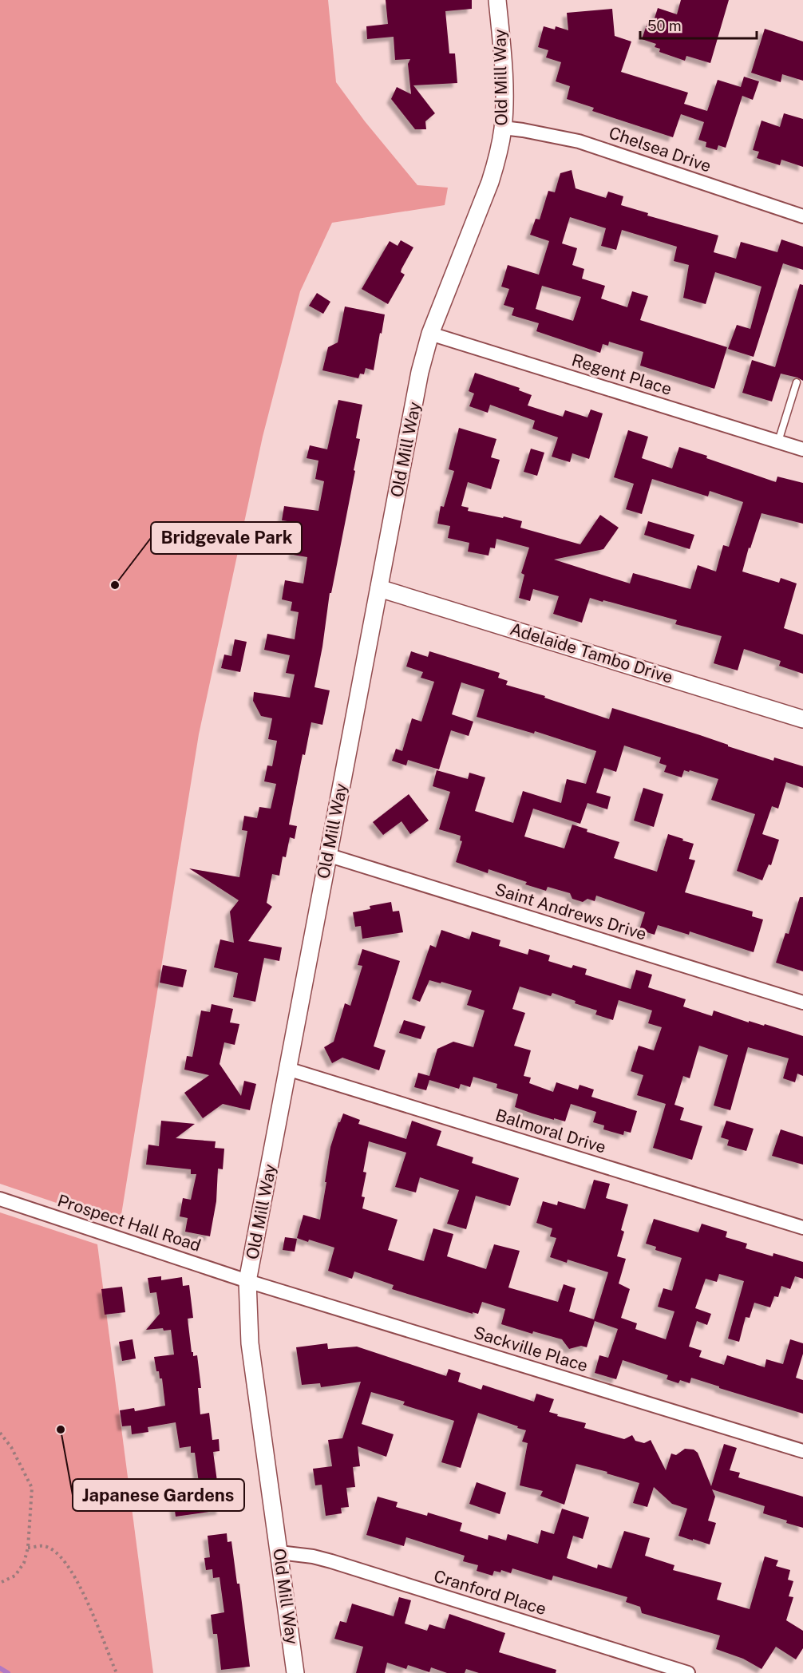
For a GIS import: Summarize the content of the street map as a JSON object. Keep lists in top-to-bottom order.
{
  "streets": {
    "street": [
      "Old Mill Way",
      "Chelsea Drive",
      "Regent Place",
      "Adelaide Tambo Drive",
      "Saint Andrews Drive",
      "Balmoral Drive",
      "Prospect Hall Road",
      "Sackville Place",
      "Cranford Place"
    ]
  },
  "crossings": [
    ["Old Mill Way", "Chelsea Drive"],
    ["Old Mill Way", "Regent Place"],
    ["Old Mill Way", "Adelaide Tambo Drive"],
    ["Old Mill Way", "Saint Andrews Drive"],
    ["Old Mill Way", "Balmoral Drive"],
    ["Old Mill Way", "Prospect Hall Road"],
    ["Old Mill Way", "Sackville Place"],
    ["Old Mill Way", "Cranford Place"],
    ["Prospect Hall Road", "Sackville Place"]
  ],
  "places": ["Bridgevale Park", "Japanese Gardens"],
  "scale_bar": "50 m"
}
